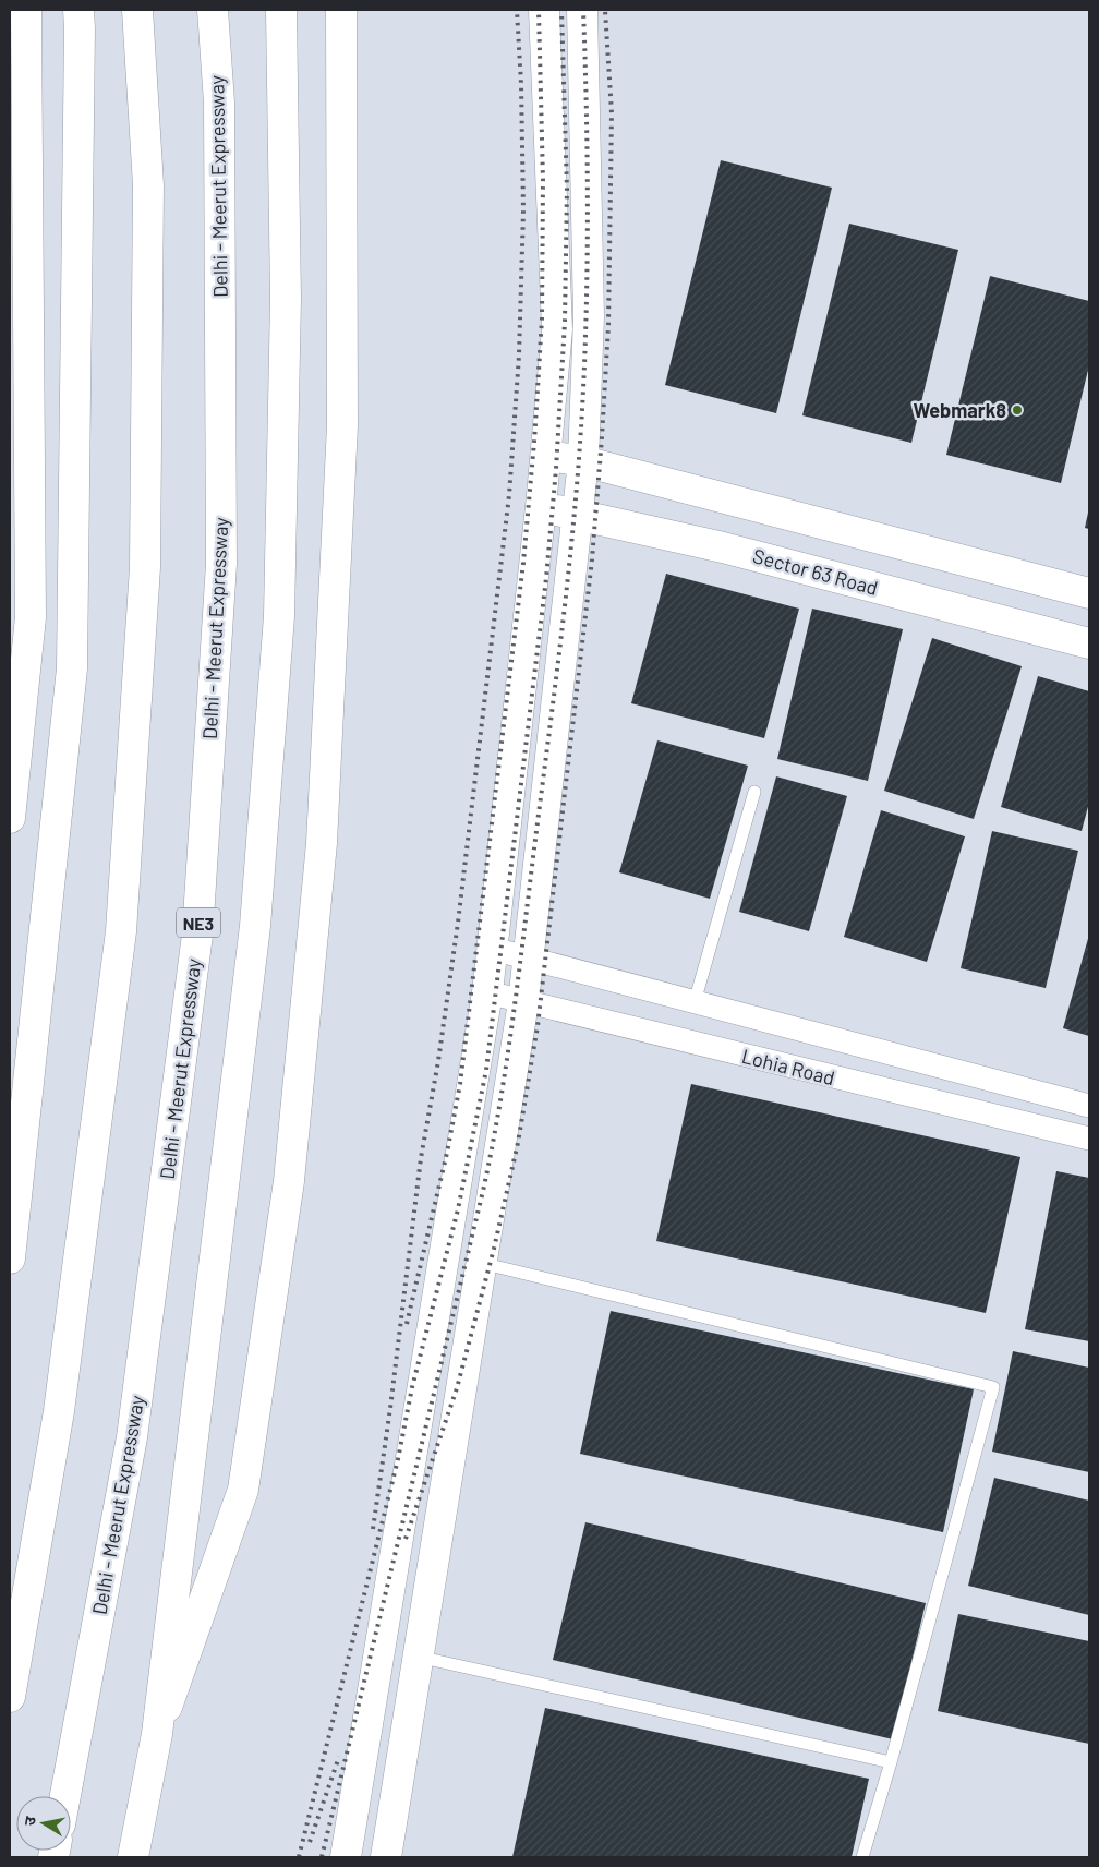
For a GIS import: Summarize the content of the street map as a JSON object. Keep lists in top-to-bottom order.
{
  "streets": {
    "main road": ["Delhi - Meerut Expressway", "Sector 63 Road", "NE3"],
    "street": ["Lohia Road"]
  },
  "places": ["Webmark8"],
  "north": "left"
}
